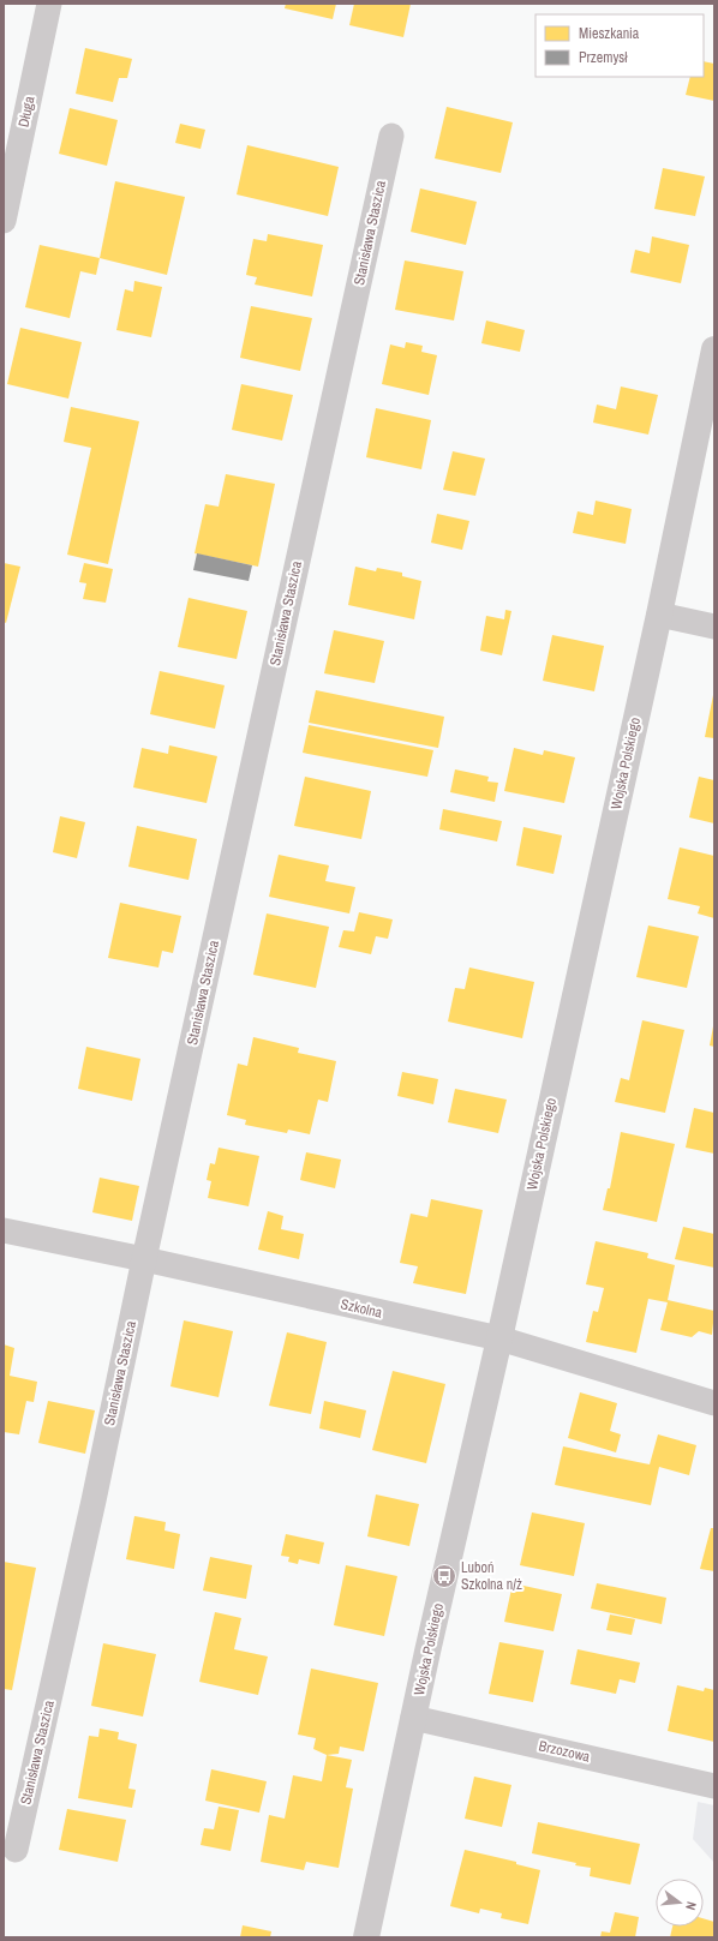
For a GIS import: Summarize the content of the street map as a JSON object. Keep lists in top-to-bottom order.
{
  "streets": {
    "street": [
      "Długa",
      "Stanisława Staszica",
      "Wojska Polskiego",
      "Szkolna",
      "Brzozowa"
    ]
  },
  "crossings": [
    ["Stanisława Staszica", "Szkolna"],
    ["Wojska Polskiego", "Szkolna"],
    ["Wojska Polskiego", "Brzozowa"]
  ],
  "places": {
    "bus stop": ["Luboń Szkolna n/ż"]
  },
  "legend": ["Mieszkania", "Przemysł"],
  "north": "right"
}
